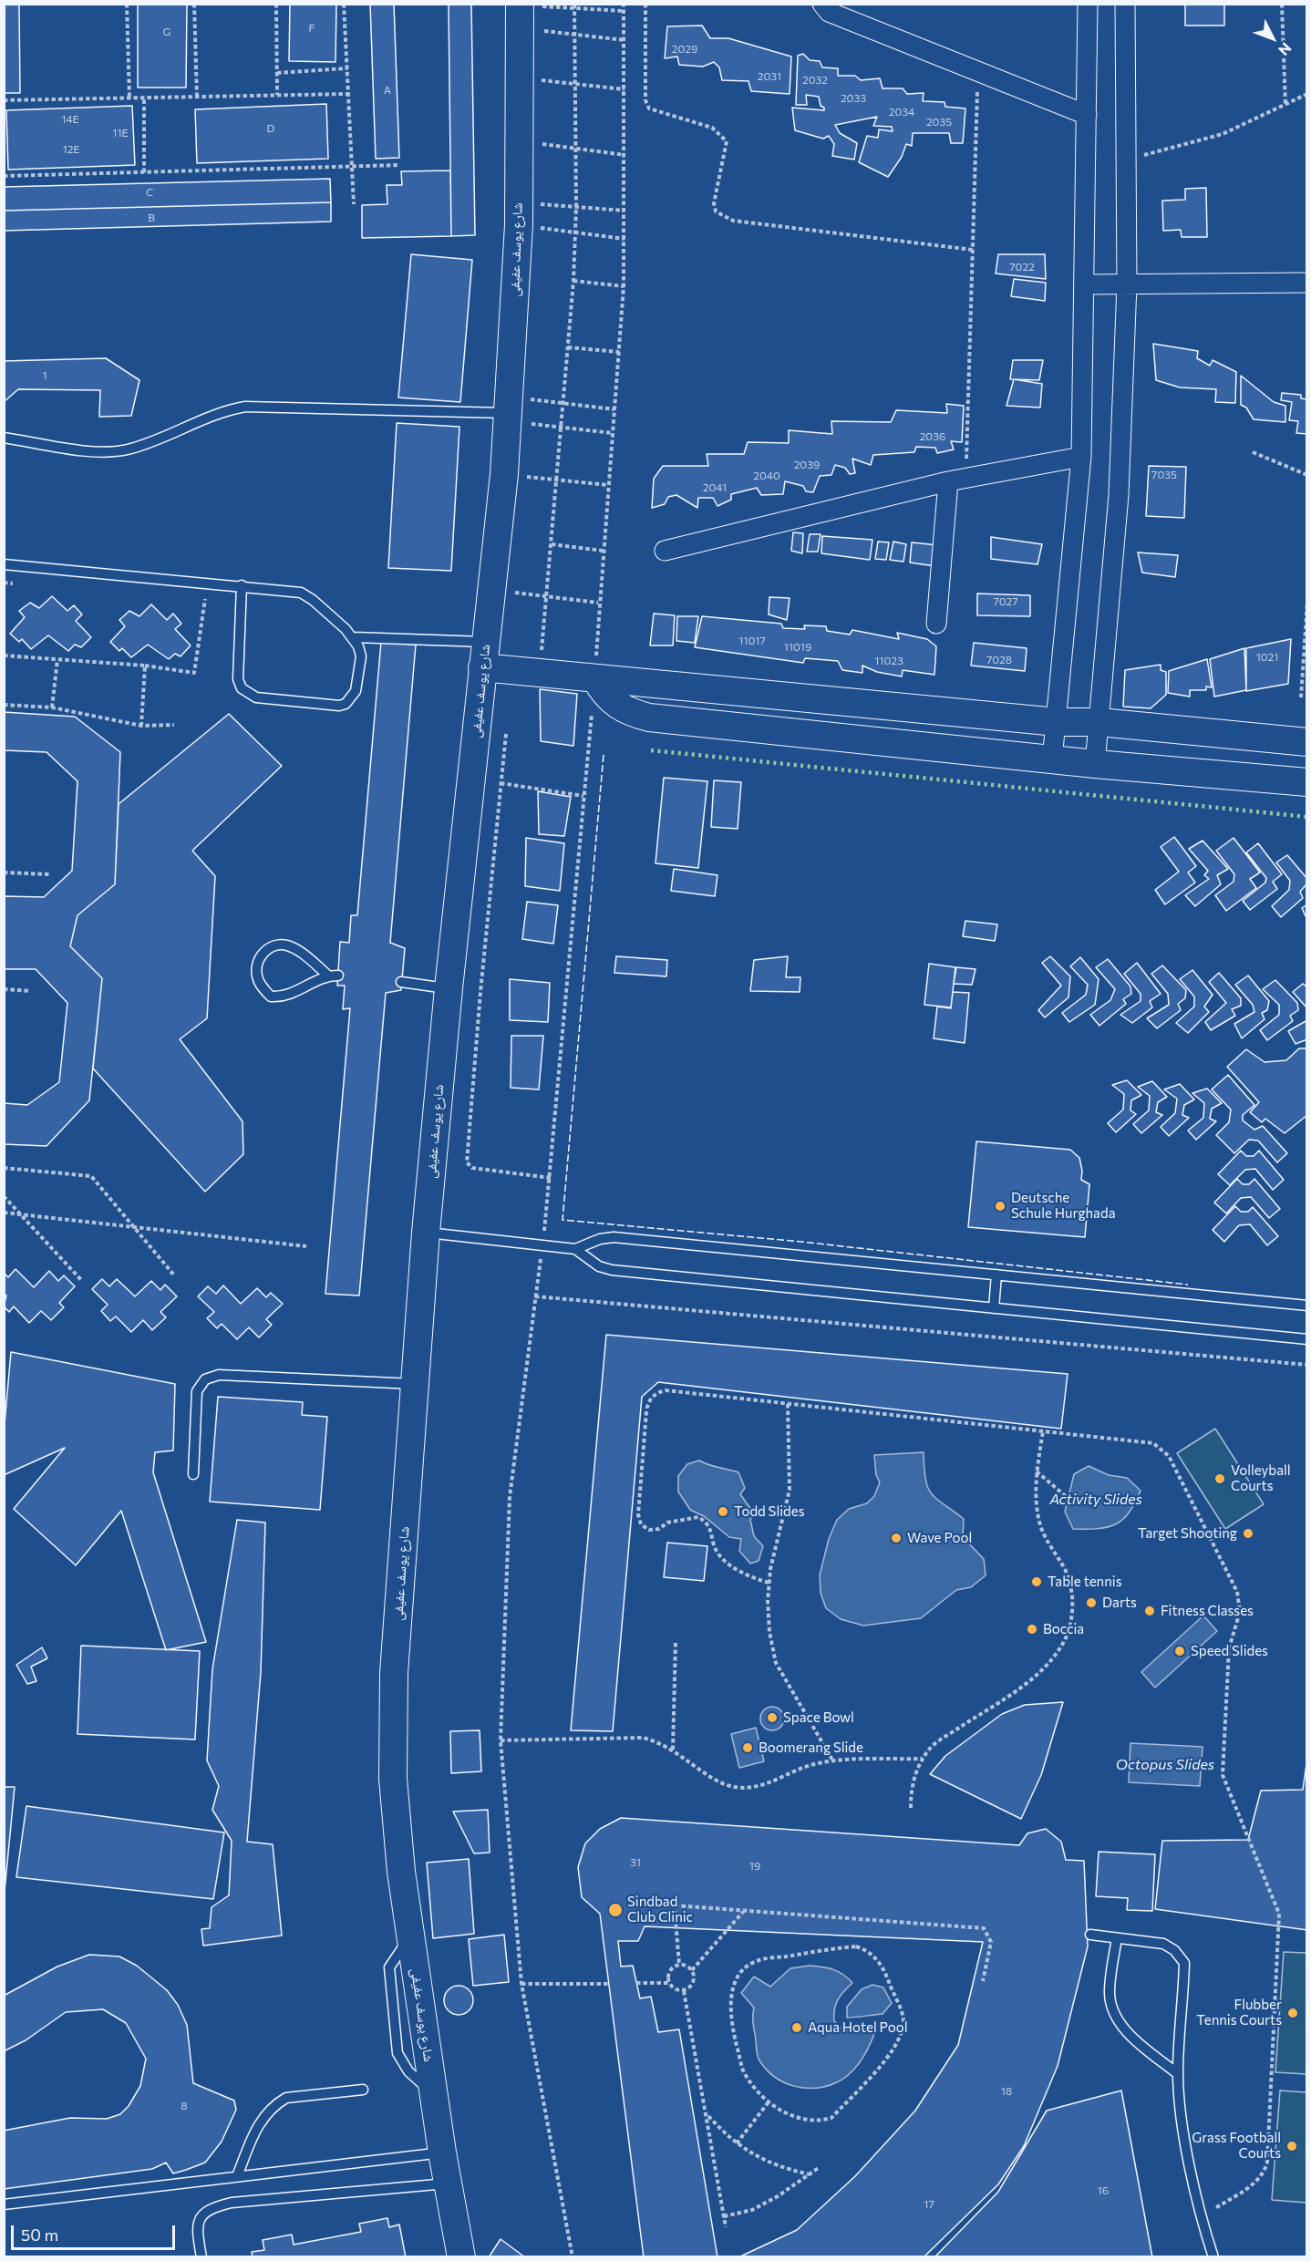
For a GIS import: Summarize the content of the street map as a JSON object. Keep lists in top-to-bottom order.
{
  "streets": {
    "street": ["شارع يوسف عفيفى"]
  },
  "water": ["Activity Slides", "Octopus Slides"],
  "places": [
    "Deutsche Schule Hurghada",
    "Volleyball Courts",
    "Todd Slides",
    "Target Shooting",
    "Wave Pool",
    "Table tennis",
    "Darts",
    "Fitness Classes",
    "Boccia",
    "Speed Slides",
    "Space Bowl",
    "Boomerang Slide",
    "Sindbad Club Clinic",
    "Flubber Tennis Courts",
    "Aqua Hotel Pool",
    "Grass Football Courts"
  ],
  "house_numbers": [
    "F",
    "G",
    "2029",
    "2031",
    "2032",
    "A",
    "2033",
    "2034",
    "14E",
    "2035",
    "D",
    "11E",
    "12E",
    "C",
    "B",
    "7022",
    "1",
    "2036",
    "2039",
    "7035",
    "2040",
    "2041",
    "7027",
    "11017",
    "11019",
    "1021",
    "7028",
    "11023",
    "31",
    "19",
    "18",
    "8",
    "16",
    "17"
  ],
  "scale_bar": "50 m",
  "north": "bottom right"
}
